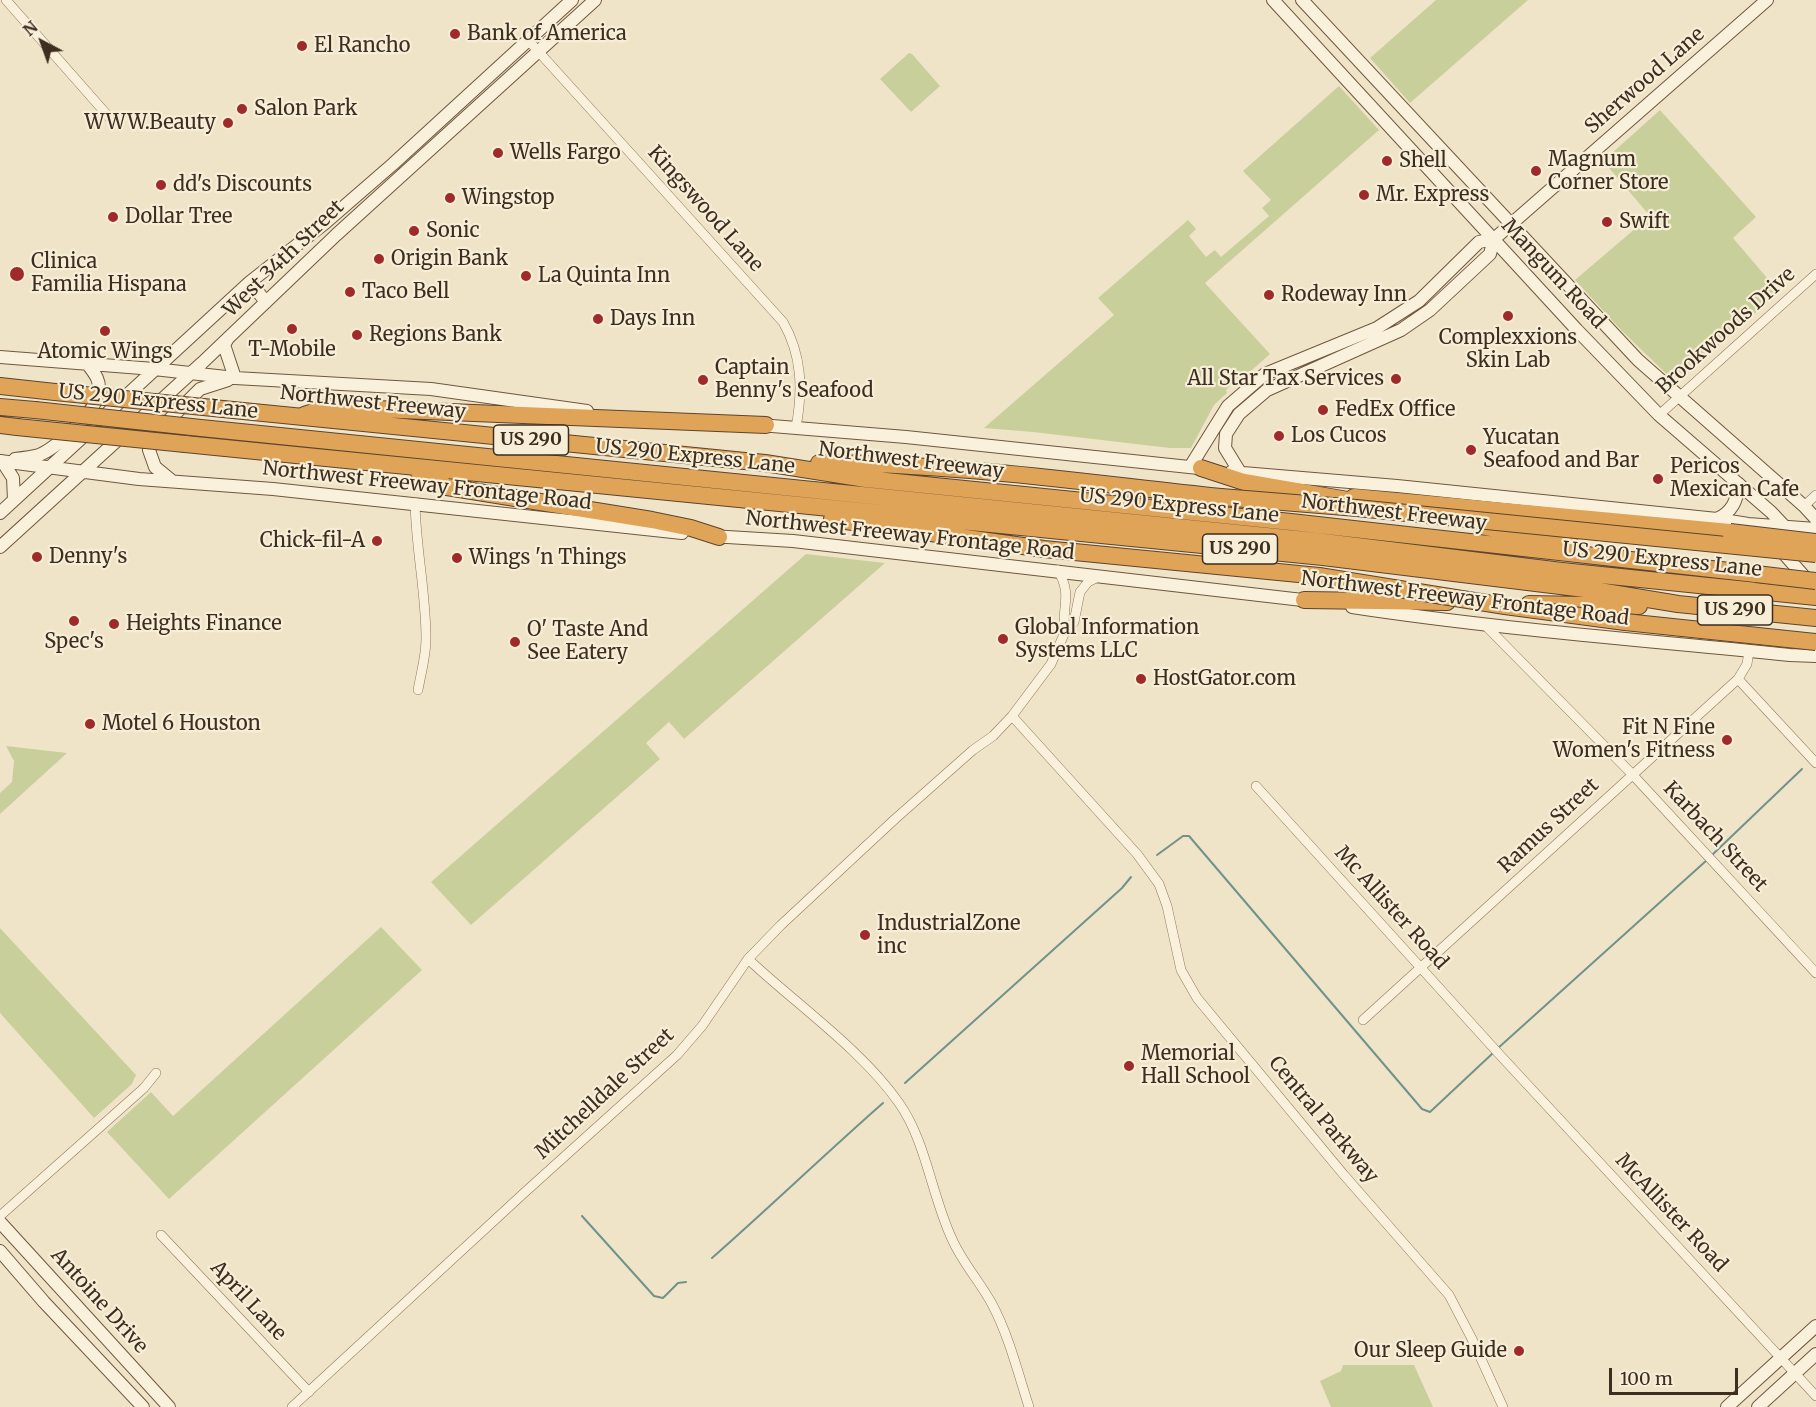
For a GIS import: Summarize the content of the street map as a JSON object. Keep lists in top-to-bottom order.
{
  "streets": {
    "highway": ["US 290 Express Lane", "Northwest Freeway", "US 290"],
    "main road": [
      "Sherwood Lane",
      "West 34th Street",
      "Mangum Road",
      "Northwest Freeway Frontage Road",
      "Antoine Drive"
    ],
    "street": [
      "Kingswood Lane",
      "Brookwoods Drive",
      "Ramus Street",
      "Karbach Street",
      "Mc Allister Road",
      "Mitchelldale Street",
      "Central Parkway",
      "McAllister Road",
      "April Lane"
    ]
  },
  "crossings": [
    ["Sherwood Lane", "Mangum Road"],
    ["Kingswood Lane", "West 34th Street"],
    ["West 34th Street", "Northwest Freeway Frontage Road"],
    ["Mangum Road", "Brookwoods Drive"],
    ["Northwest Freeway Frontage Road", "Ramus Street"],
    ["Northwest Freeway Frontage Road", "Karbach Street"],
    ["Northwest Freeway Frontage Road", "Mitchelldale Street"],
    ["Ramus Street", "Karbach Street"],
    ["Ramus Street", "Mc Allister Road"],
    ["Mc Allister Road", "McAllister Road"],
    ["Mitchelldale Street", "Central Parkway"],
    ["Mitchelldale Street", "April Lane"]
  ],
  "places": [
    "Bank of America",
    "El Rancho",
    "Salon Park",
    "WWW.Beauty",
    "Wells Fargo",
    "Shell",
    "Magnum Corner Store",
    "dd's Discounts",
    "Mr. Express",
    "Wingstop",
    "Dollar Tree",
    "Swift",
    "Sonic",
    "Origin Bank",
    "Clinica Familia Hispana",
    "La Quinta Inn",
    "Taco Bell",
    "Rodeway Inn",
    "Complexxions Skin Lab",
    "Days Inn",
    "T-Mobile",
    "Atomic Wings",
    "Regions Bank",
    "All Star Tax Services",
    "Captain Benny's Seafood",
    "FedEx Office",
    "Los Cucos",
    "Yucatan Seafood and Bar",
    "Pericos Mexican Cafe",
    "Chick-fil-A",
    "Denny's",
    "Wings 'n Things",
    "Spec's",
    "Heights Finance",
    "Global Information Systems LLC",
    "O' Taste And See Eatery",
    "HostGator.com",
    "Motel 6 Houston",
    "Fit N Fine Women's Fitness",
    "IndustrialZone inc",
    "Memorial Hall School",
    "Our Sleep Guide"
  ],
  "scale_bar": "100 m",
  "north": "top left"
}
